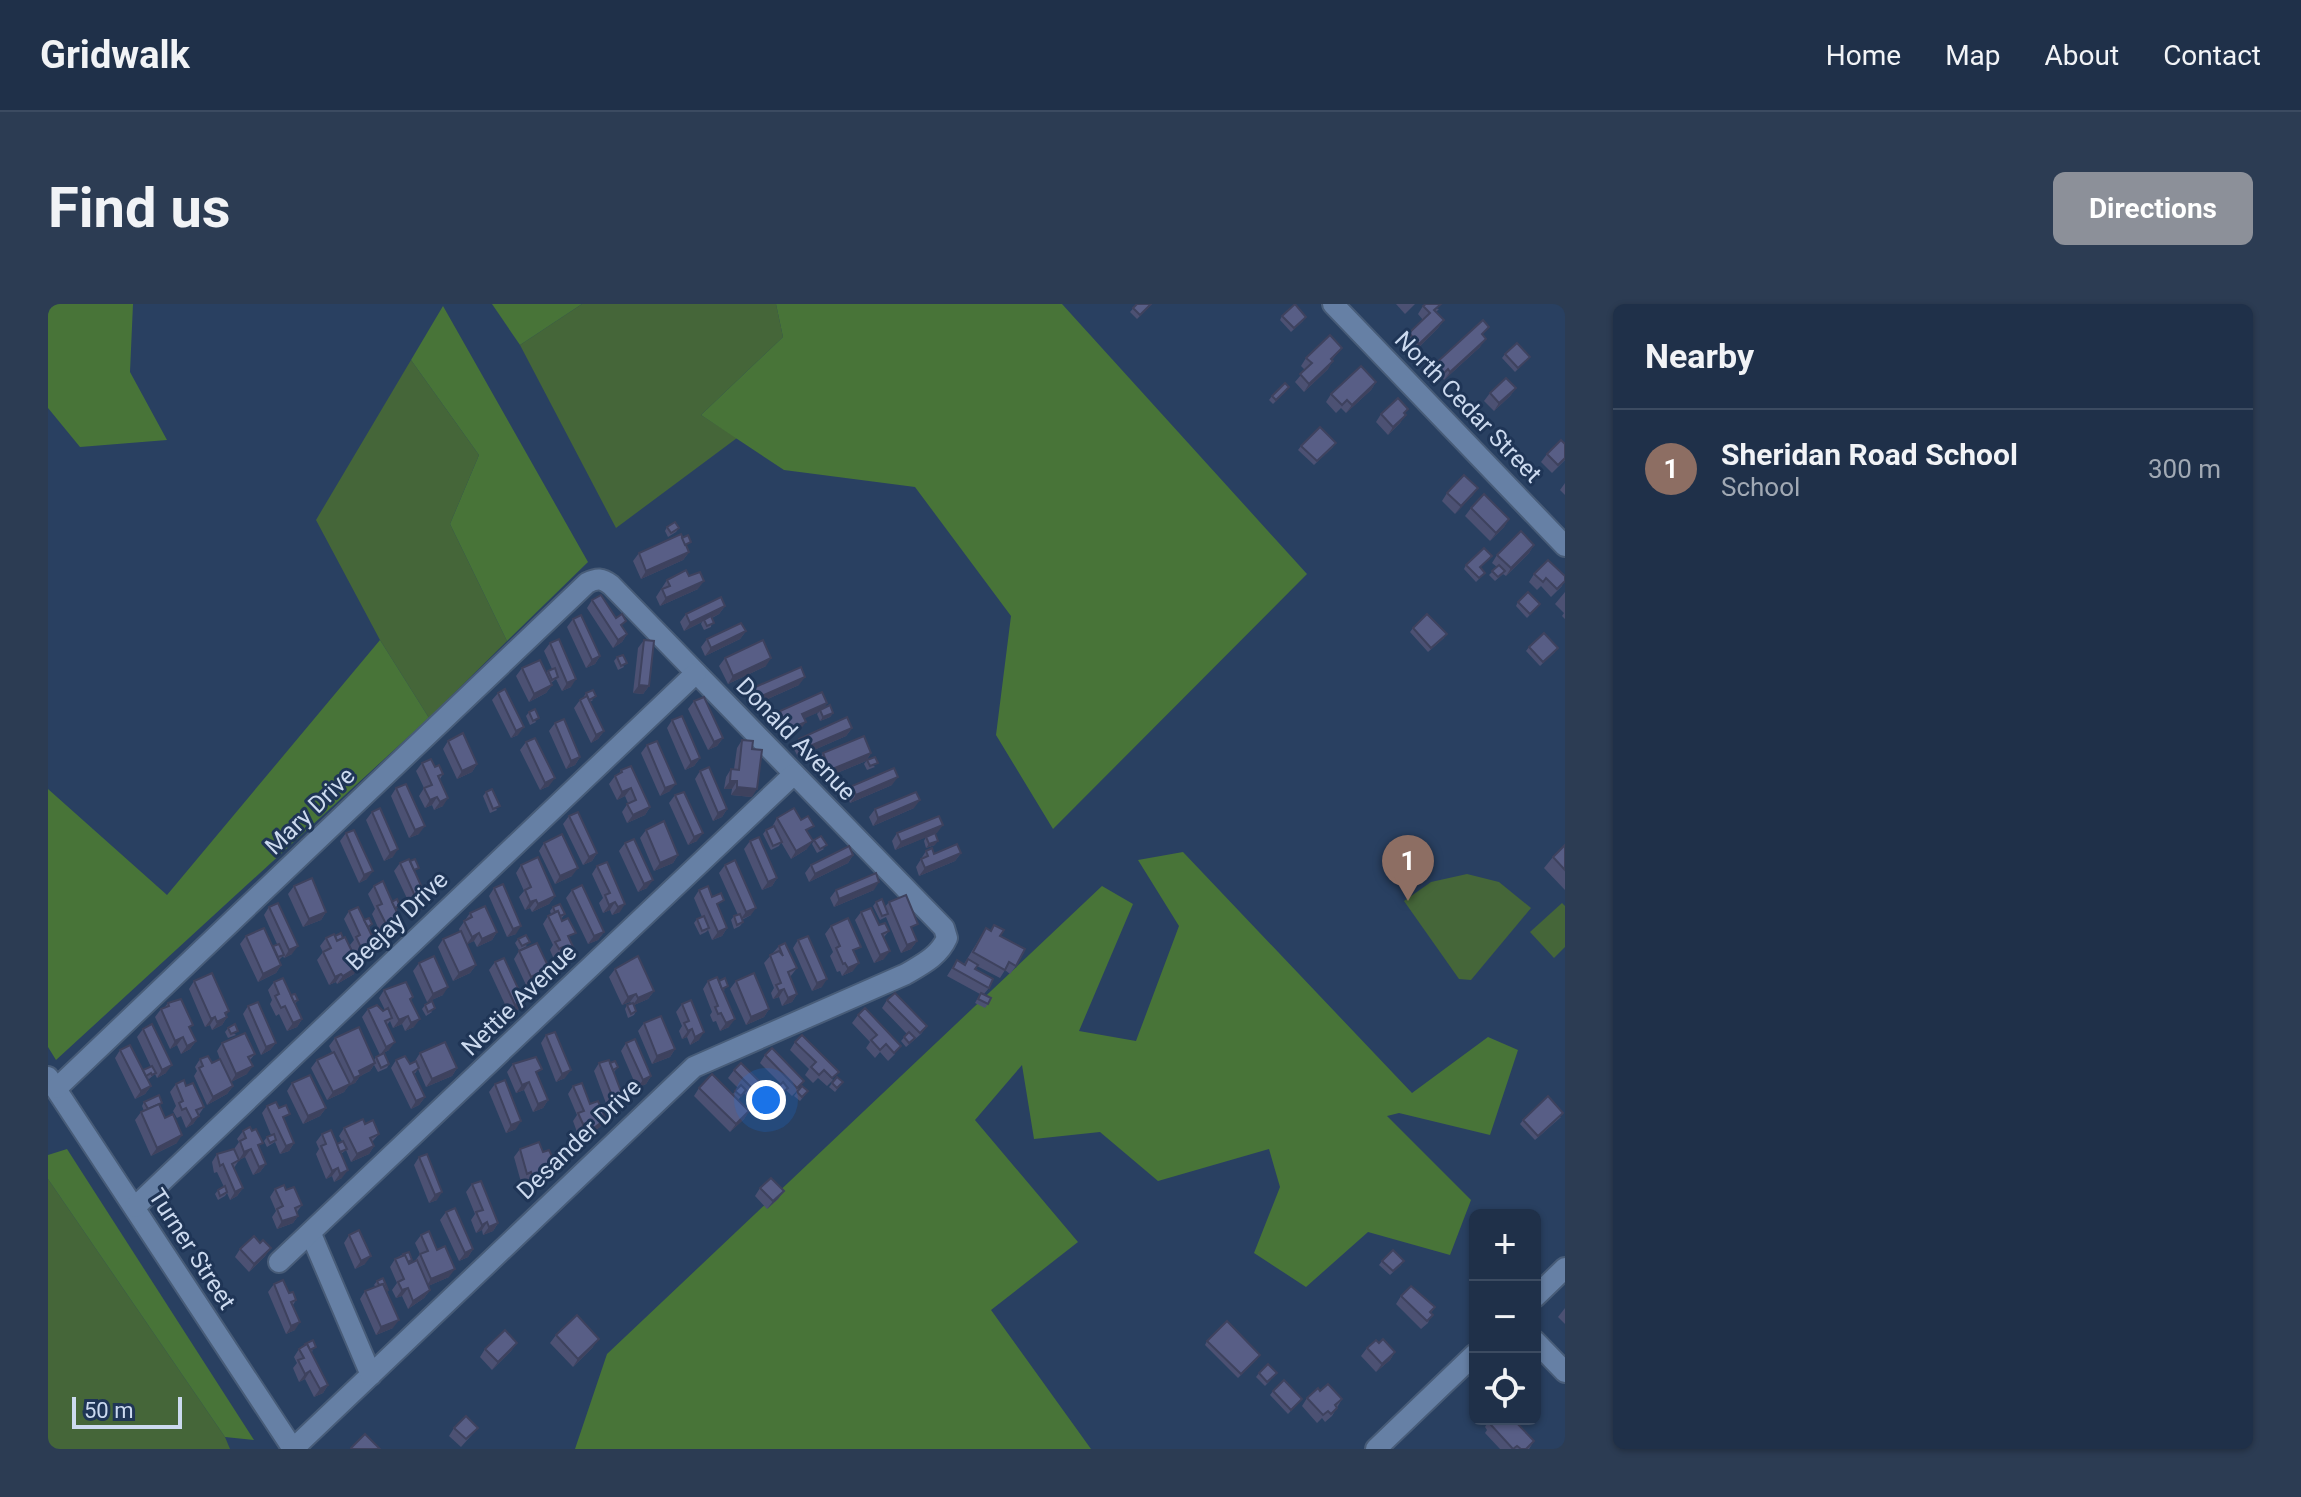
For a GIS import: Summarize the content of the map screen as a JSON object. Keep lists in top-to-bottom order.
{
  "streets": {
    "street": [
      "North Cedar Street",
      "Donald Avenue",
      "Mary Drive",
      "Beejay Drive",
      "Nettie Avenue",
      "Desander Drive",
      "Turner Street"
    ]
  },
  "crossings": [
    ["Donald Avenue", "Mary Drive"],
    ["Donald Avenue", "Beejay Drive"],
    ["Donald Avenue", "Nettie Avenue"],
    ["Donald Avenue", "Desander Drive"],
    ["Mary Drive", "Turner Street"],
    ["Beejay Drive", "Turner Street"],
    ["Desander Drive", "Turner Street"]
  ],
  "scale_bar": "50 m",
  "page": {
    "header": "Gridwalk",
    "nav": [
      "Home",
      "Map",
      "About",
      "Contact"
    ],
    "buttons": "Directions",
    "title": "Find us",
    "heading": "Nearby",
    "list": [
      {
        "mark": "1",
        "name": "Sheridan Road School",
        "note": "School",
        "value": "300 m"
      }
    ],
    "pins": "1",
    "map_buttons": ["+", "−"],
    "scale": "50 m"
  }
}
